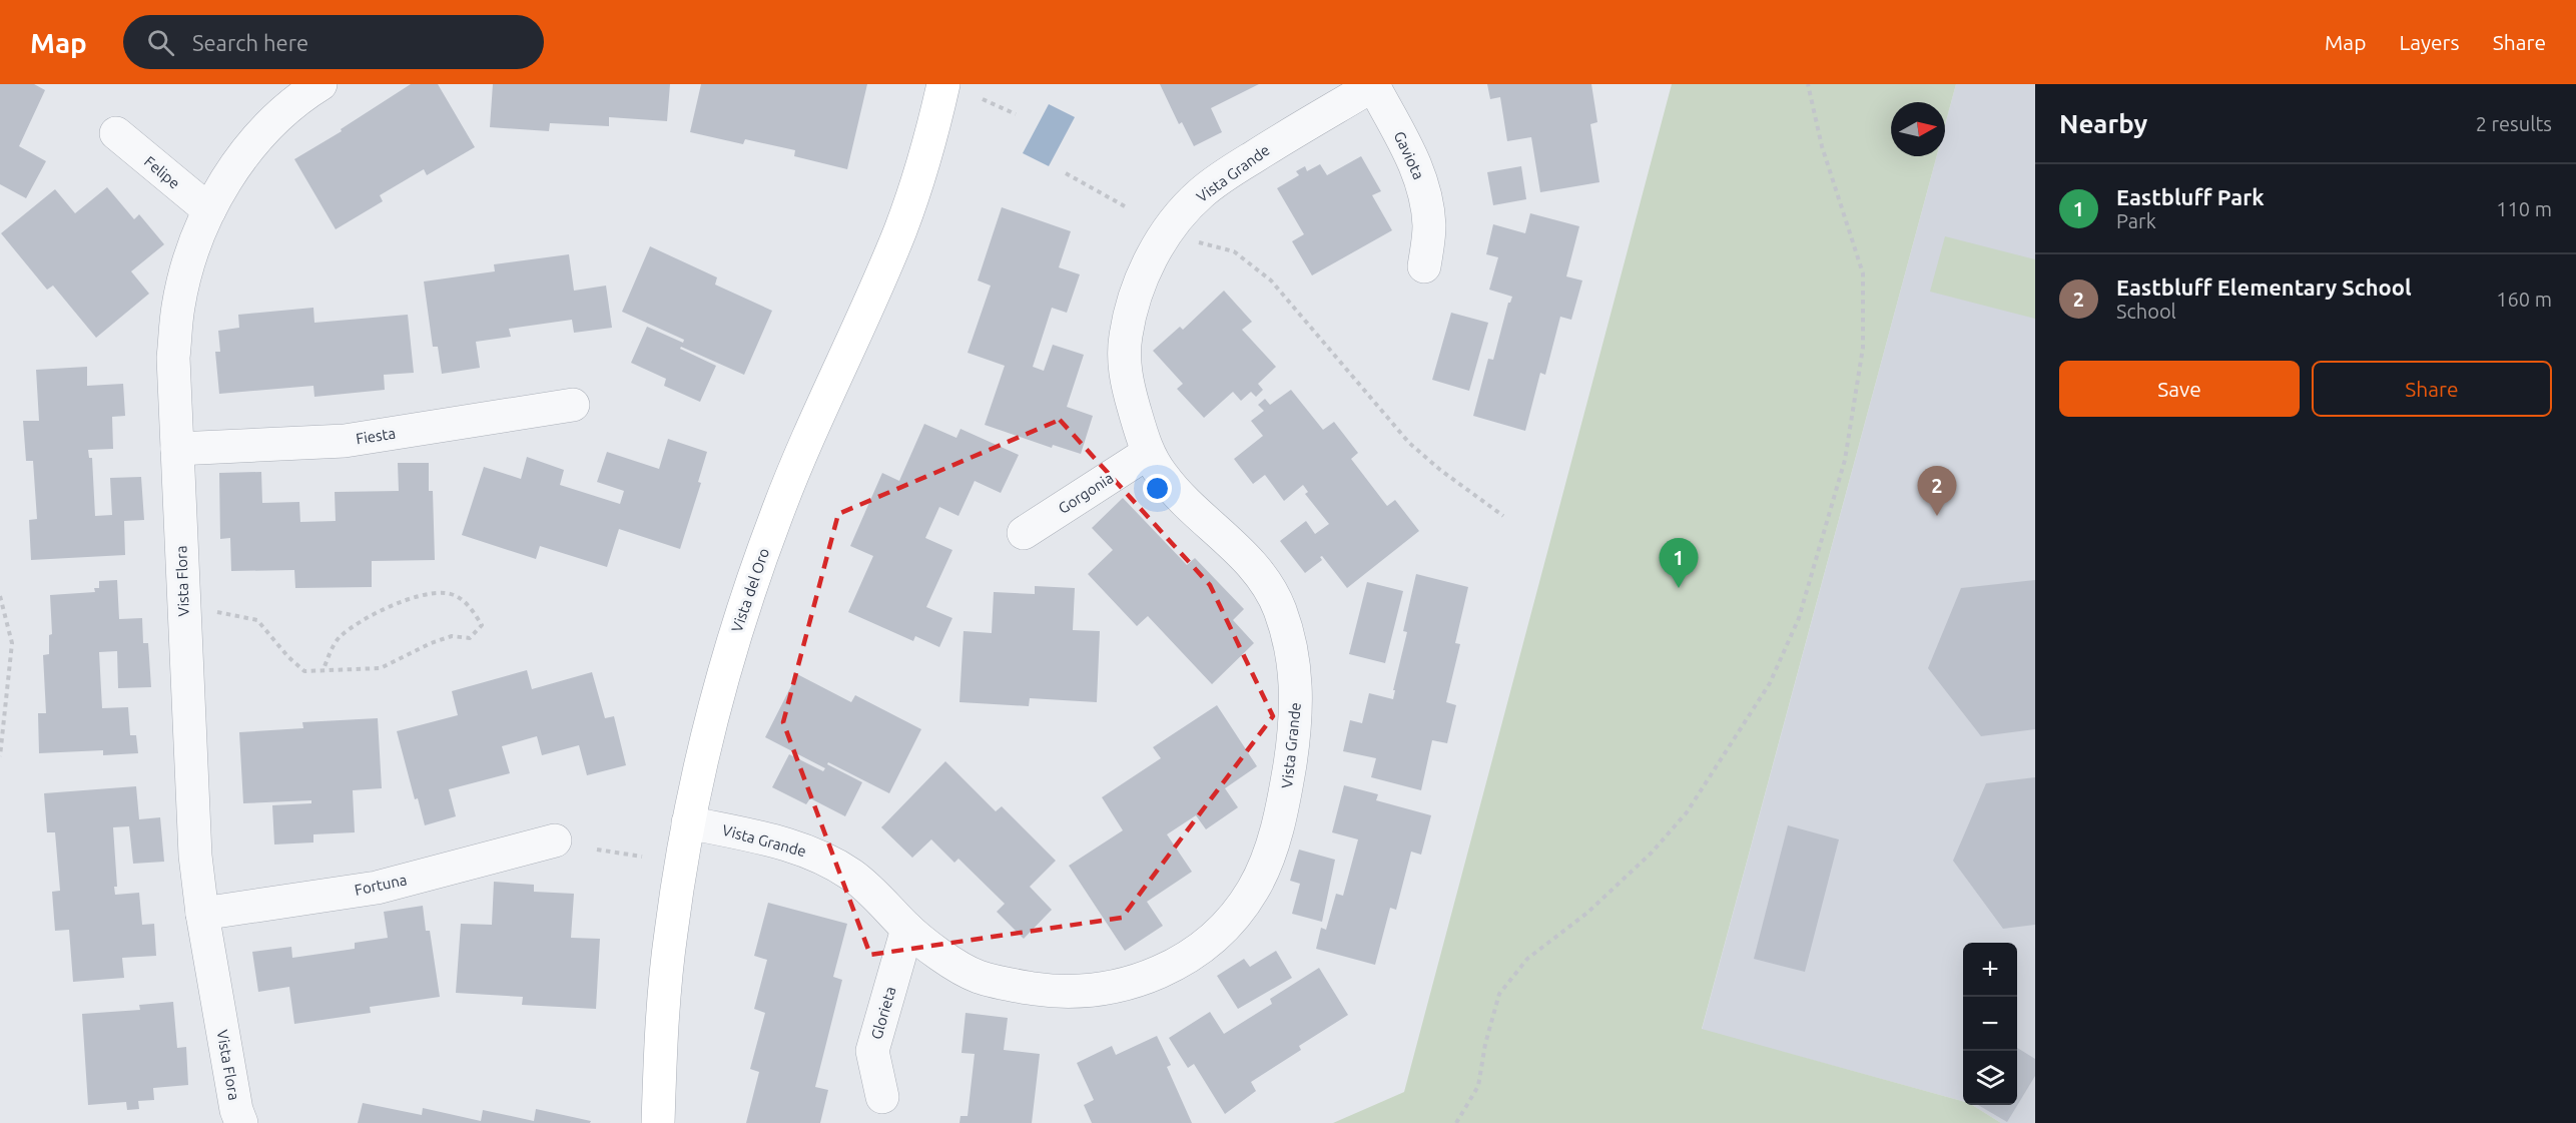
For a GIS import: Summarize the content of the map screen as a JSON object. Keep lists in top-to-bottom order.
{
  "streets": {
    "street": [
      "Gaviota",
      "Felipe",
      "Vista Grande",
      "Fiesta",
      "Gorgonia",
      "Vista Flora",
      "Vista del Oro",
      "Fortuna",
      "Glorieta"
    ]
  },
  "crossings": [
    ["Gaviota", "Vista Grande"],
    ["Felipe", "Vista Flora"],
    ["Vista Grande", "Gorgonia"],
    ["Vista Grande", "Vista del Oro"],
    ["Vista Grande", "Glorieta"],
    ["Fiesta", "Vista Flora"],
    ["Vista Flora", "Fortuna"]
  ],
  "north": "right",
  "page": {
    "header": "Map",
    "search": "Search here",
    "nav": ["Map", "Layers", "Share"],
    "heading": ["Nearby", "2 results"],
    "list": [
      {
        "mark": "1",
        "name": "Eastbluff Park",
        "note": "Park",
        "value": "110 m"
      },
      {
        "mark": "2",
        "name": "Eastbluff Elementary School",
        "note": "School",
        "value": "160 m"
      }
    ],
    "buttons": ["Save", "Share"],
    "pins": ["2", "1"],
    "map_buttons": ["+", "−"]
  }
}
